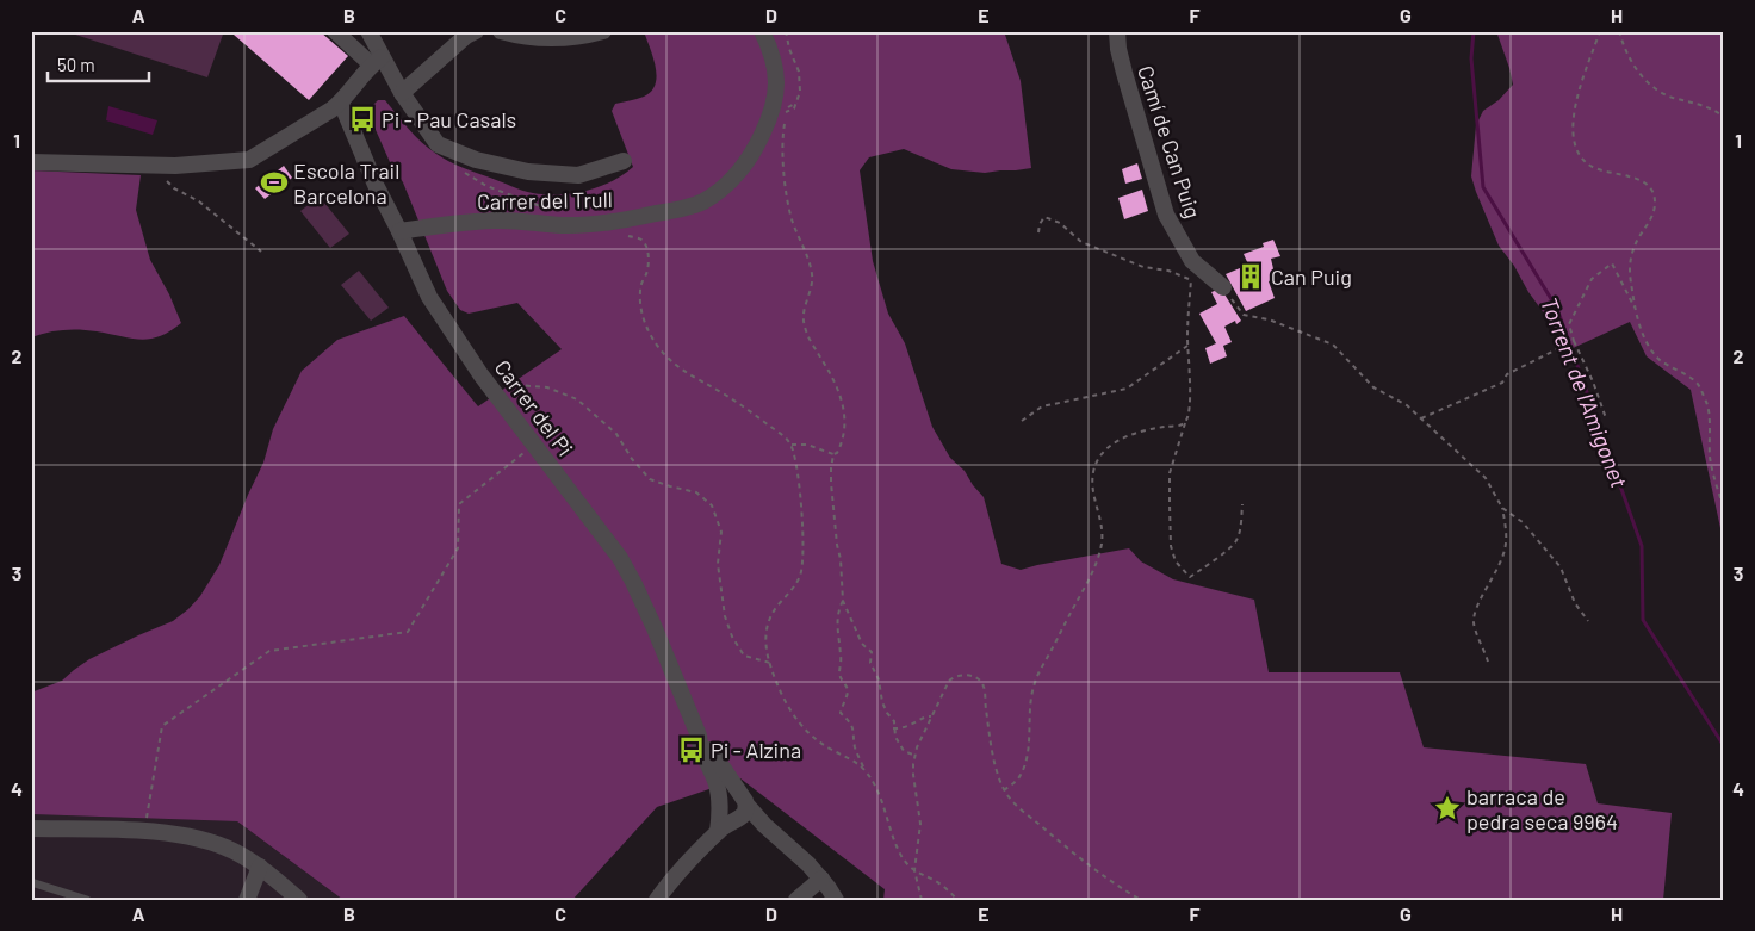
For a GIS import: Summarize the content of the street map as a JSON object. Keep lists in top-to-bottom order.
{
  "streets": {
    "street": ["Camí de Can Puig", "Carrer del Trull", "Carrer del Pi"]
  },
  "crossings": [
    ["Carrer del Trull", "Carrer del Pi"]
  ],
  "water": ["Torrent de l'Amigonet"],
  "places": {
    "bus stop": ["Pi - Pau Casals", "Pi - Alzina"],
    "sports": ["Escola Trail Barcelona"],
    "building": ["Can Puig"],
    "place": ["barraca de pedra seca 9964"]
  },
  "scale_bar": "50 m",
  "grid": {
    "columns": [
      "A",
      "B",
      "C",
      "D",
      "E",
      "F",
      "G",
      "H"
    ],
    "rows": [
      "1",
      "2",
      "3",
      "4"
    ]
  }
}
